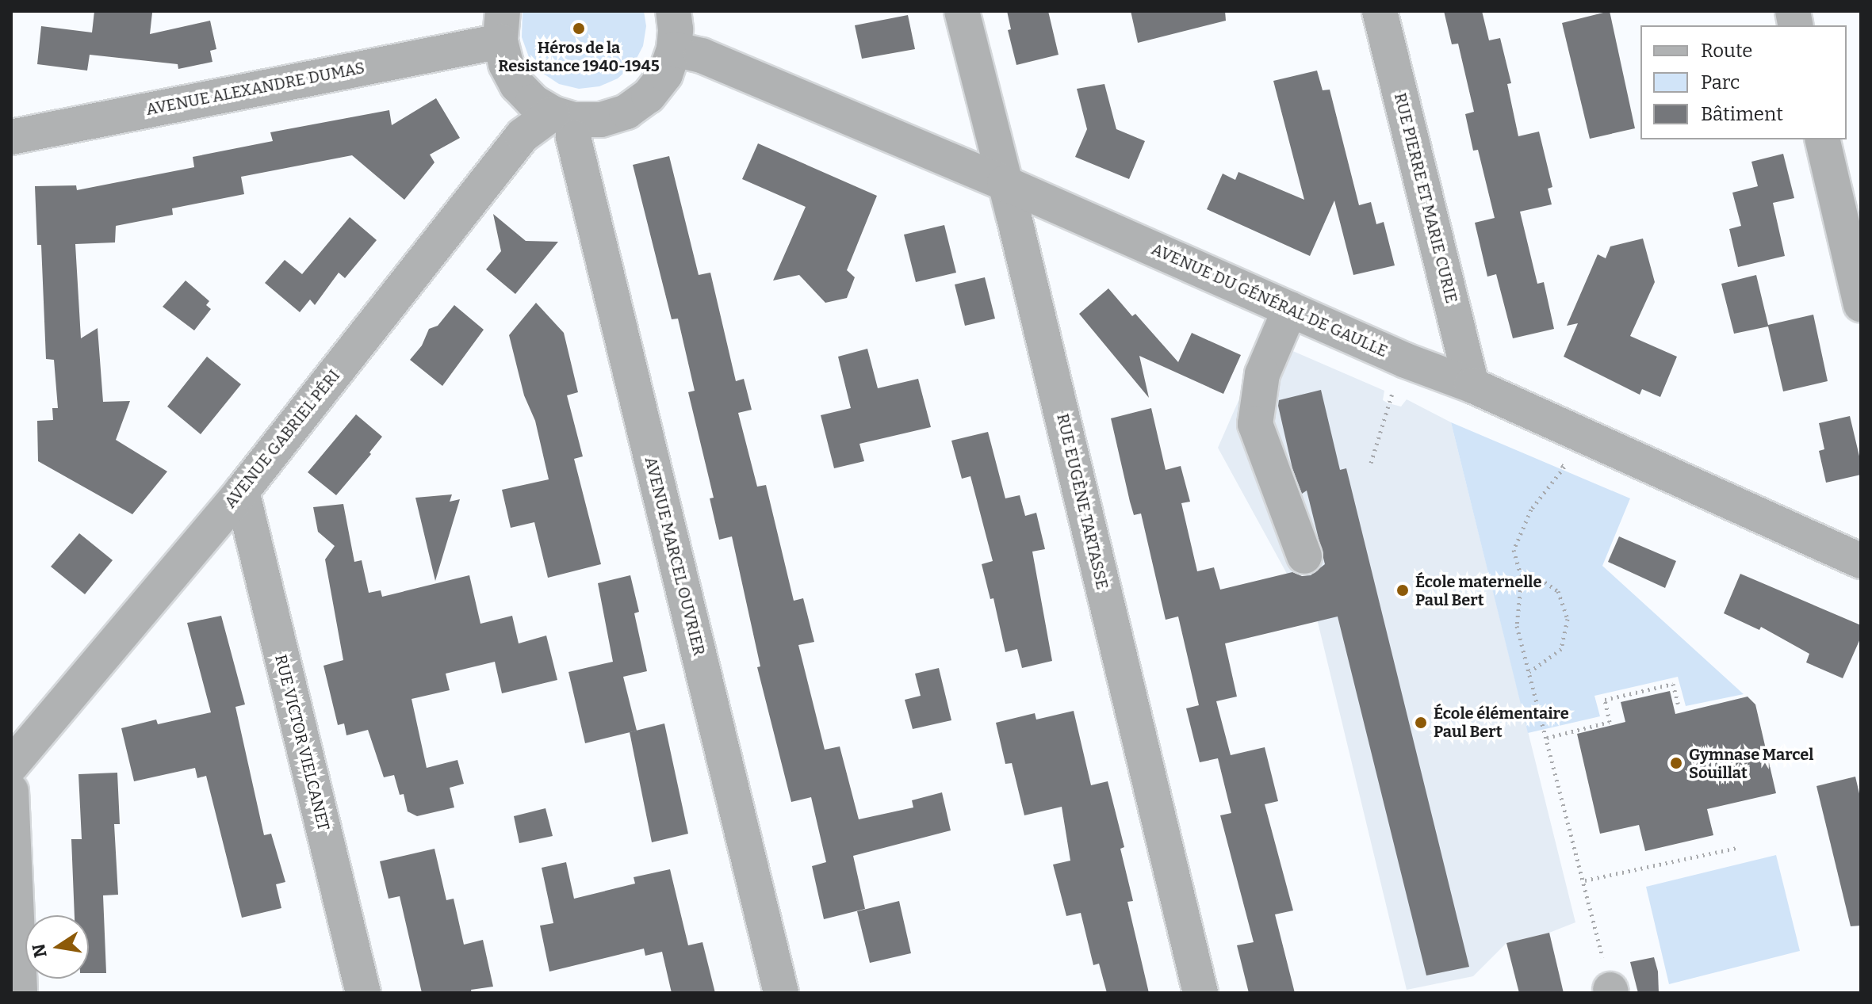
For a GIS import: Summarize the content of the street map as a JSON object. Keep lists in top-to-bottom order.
{
  "streets": {
    "street": [
      "AVENUE ALEXANDRE DUMAS",
      "RUE PIERRE ET MARIE CURIE",
      "AVENUE DU GÉNÉRAL DE GAULLE",
      "AVENUE GABRIEL PÉRI",
      "RUE EUGÈNE TARTASSE",
      "AVENUE MARCEL OUVRIER",
      "RUE VICTOR VIELCANET"
    ]
  },
  "crossings": [
    ["RUE PIERRE ET MARIE CURIE", "AVENUE DU GÉNÉRAL DE GAULLE"],
    ["AVENUE DU GÉNÉRAL DE GAULLE", "RUE EUGÈNE TARTASSE"],
    ["AVENUE GABRIEL PÉRI", "AVENUE MARCEL OUVRIER"],
    ["AVENUE GABRIEL PÉRI", "RUE VICTOR VIELCANET"]
  ],
  "places": [
    "Héros de la Resistance 1940-1945",
    "École maternelle Paul Bert",
    "École élémentaire Paul Bert",
    "Gymnase Marcel Souillat"
  ],
  "legend": ["Route", "Parc", "Bâtiment"],
  "north": "left"
}
